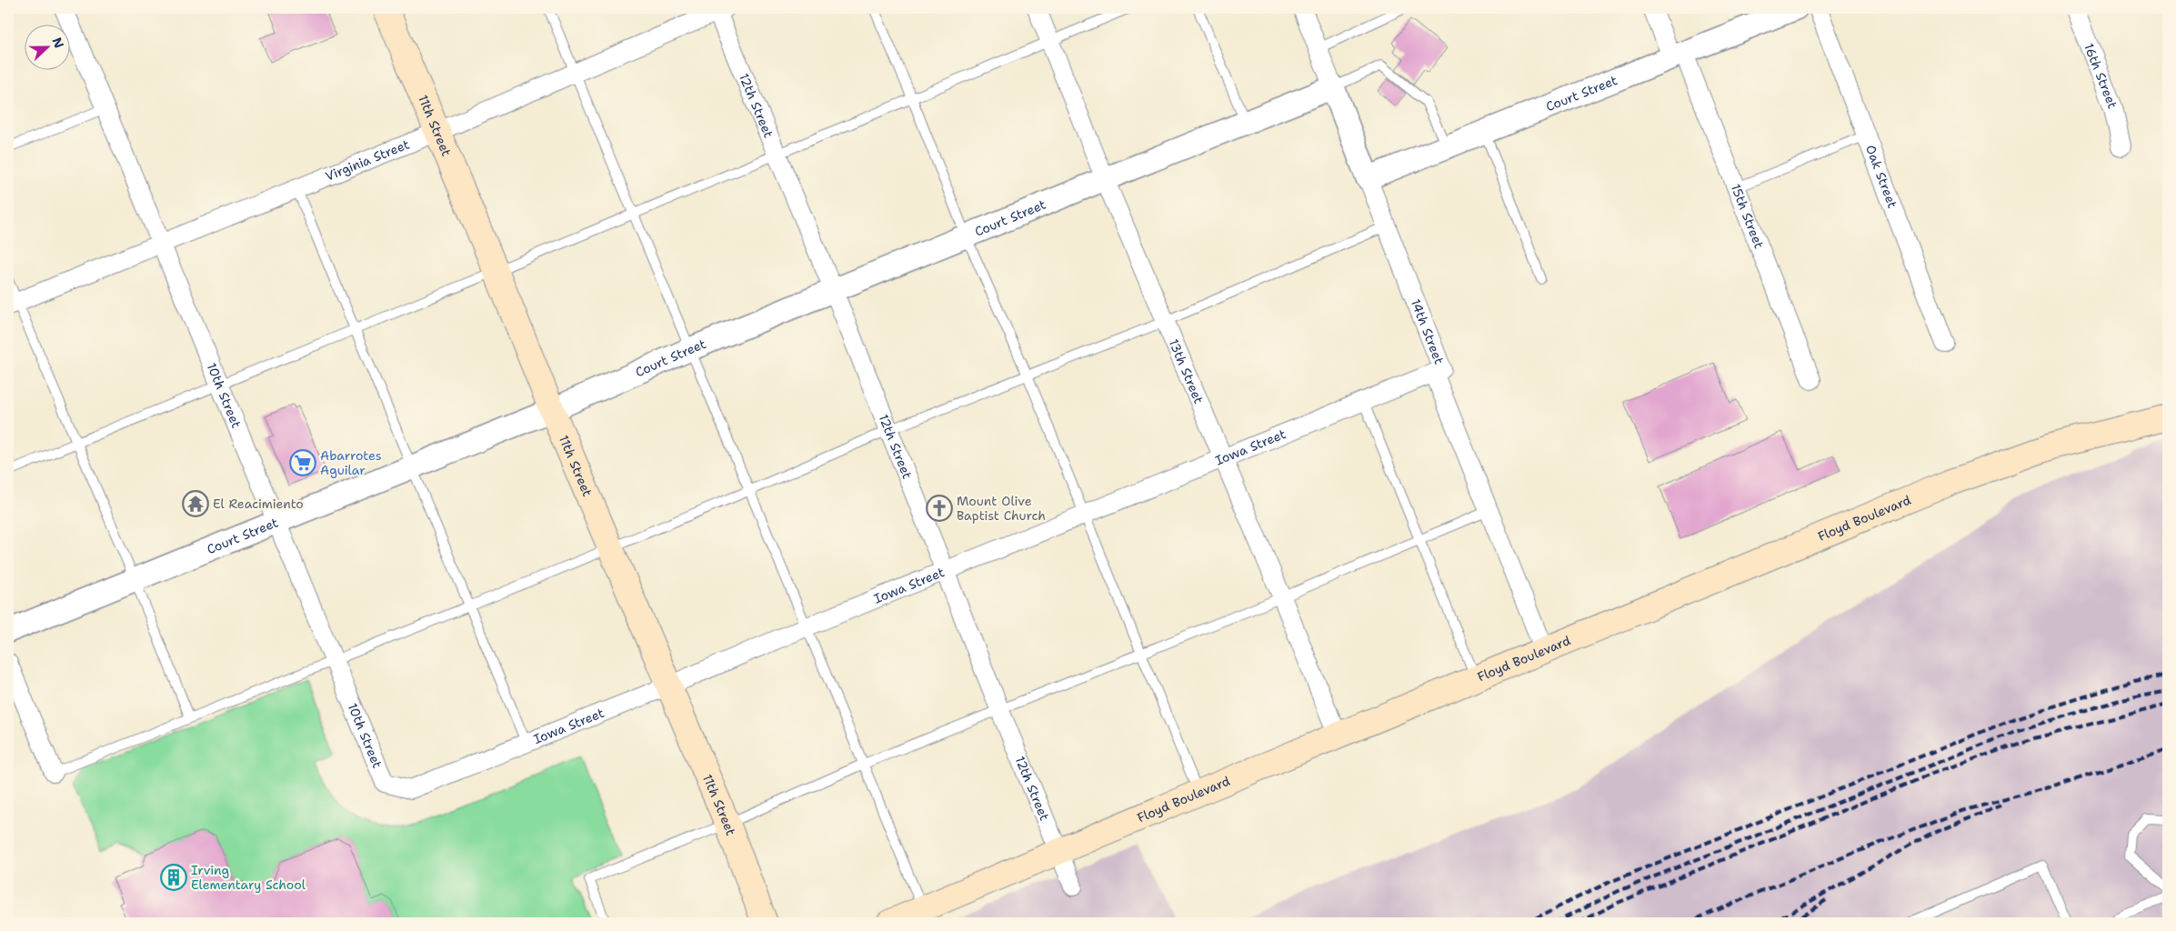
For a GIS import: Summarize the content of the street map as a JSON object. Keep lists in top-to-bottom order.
{
  "streets": {
    "main road": ["11th Street", "Floyd Boulevard"],
    "street": [
      "16th Street",
      "Court Street",
      "12th Street",
      "Virginia Street",
      "Oak Street",
      "15th Street",
      "14th Street",
      "13th Street",
      "10th Street",
      "Iowa Street"
    ]
  },
  "crossings": [
    ["Court Street", "12th Street"],
    ["Court Street", "11th Street"],
    ["Court Street", "15th Street"],
    ["Court Street", "14th Street"],
    ["Court Street", "13th Street"],
    ["Court Street", "10th Street"],
    ["12th Street", "Virginia Street"],
    ["12th Street", "Iowa Street"],
    ["12th Street", "Floyd Boulevard"],
    ["11th Street", "Virginia Street"],
    ["11th Street", "Iowa Street"],
    ["Virginia Street", "10th Street"],
    ["14th Street", "Iowa Street"],
    ["14th Street", "Floyd Boulevard"],
    ["13th Street", "Iowa Street"],
    ["13th Street", "Floyd Boulevard"],
    ["10th Street", "Iowa Street"]
  ],
  "places": {
    "supermarket": ["Abarrotes Aguilar"],
    "temple": ["El Reacimiento"],
    "church": ["Mount Olive Baptist Church"],
    "building": ["Irving Elementary School"]
  },
  "north": "right"
}
